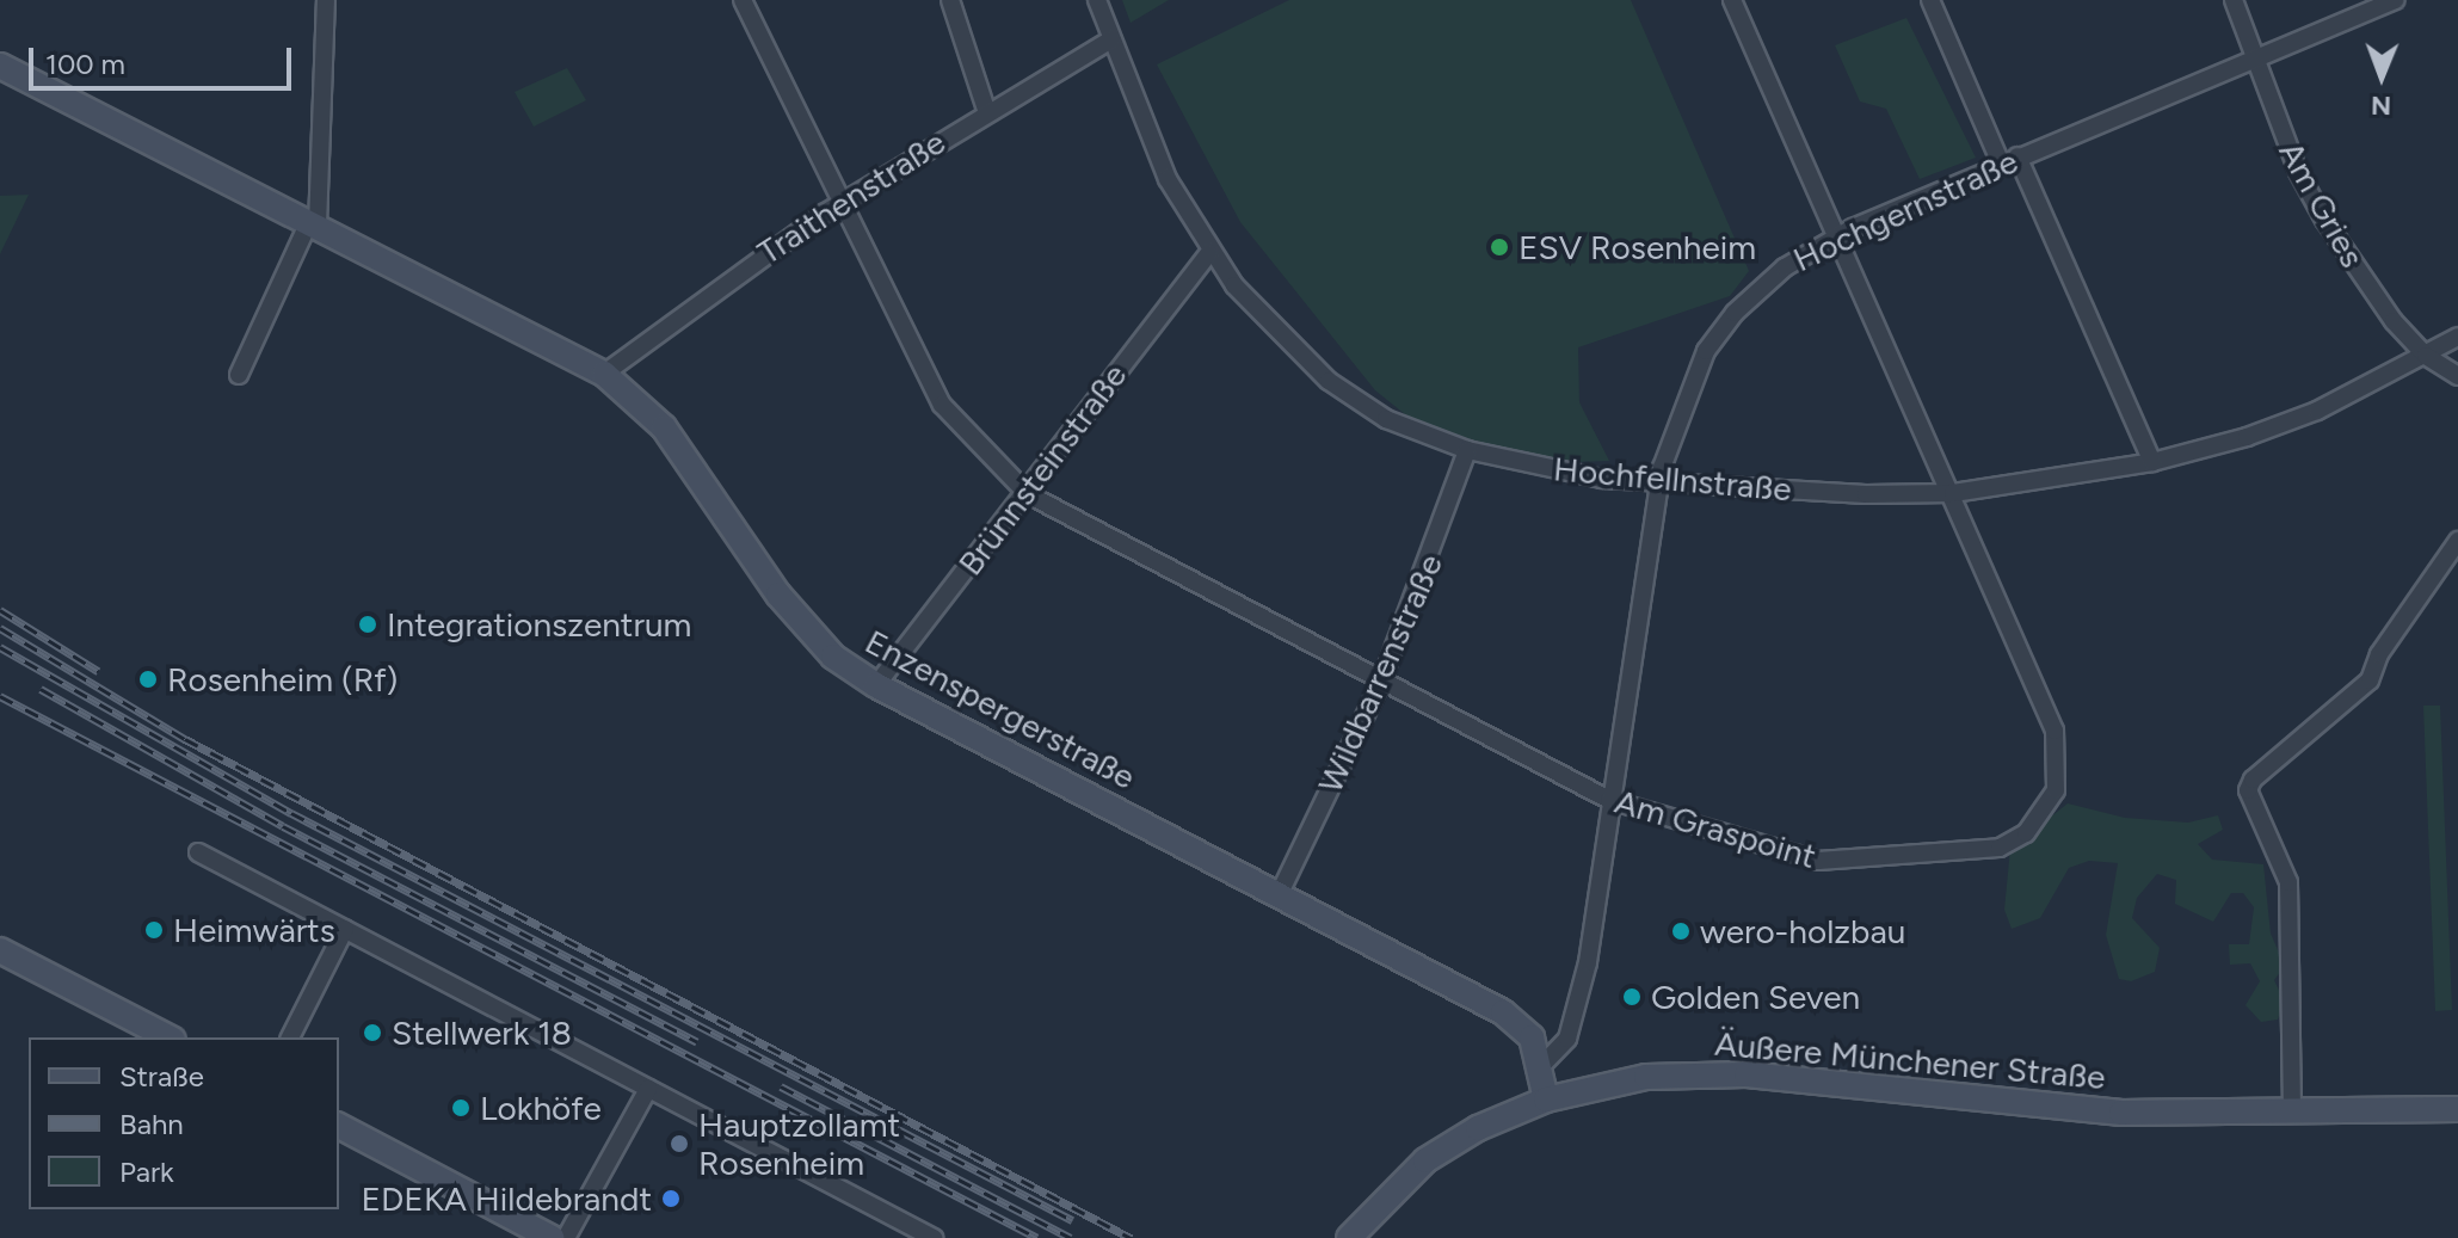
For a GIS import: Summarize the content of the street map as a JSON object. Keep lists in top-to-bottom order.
{
  "streets": {
    "street": [
      "Traithenstraße",
      "Am Gries",
      "Hochgernstraße",
      "Brünnsteinstraße",
      "Hochfellnstraße",
      "Wildbarrenstraße",
      "Enzenspergerstraße",
      "Am Graspoint",
      "Äußere Münchener Straße"
    ]
  },
  "crossings": [
    ["Traithenstraße", "Hochfellnstraße"],
    ["Traithenstraße", "Enzenspergerstraße"],
    ["Traithenstraße", "Am Graspoint"],
    ["Am Gries", "Hochgernstraße"],
    ["Am Gries", "Hochfellnstraße"],
    ["Hochgernstraße", "Hochfellnstraße"],
    ["Hochgernstraße", "Enzenspergerstraße"],
    ["Hochgernstraße", "Am Graspoint"],
    ["Brünnsteinstraße", "Hochfellnstraße"],
    ["Brünnsteinstraße", "Enzenspergerstraße"],
    ["Brünnsteinstraße", "Am Graspoint"],
    ["Hochfellnstraße", "Wildbarrenstraße"],
    ["Hochfellnstraße", "Am Graspoint"],
    ["Wildbarrenstraße", "Enzenspergerstraße"],
    ["Wildbarrenstraße", "Am Graspoint"],
    ["Enzenspergerstraße", "Äußere Münchener Straße"]
  ],
  "places": [
    "ESV Rosenheim",
    "Integrationszentrum",
    "Rosenheim (Rf)",
    "Heimwärts",
    "wero-holzbau",
    "Golden Seven",
    "Stellwerk 18",
    "Lokhöfe",
    "Hauptzollamt Rosenheim",
    "EDEKA Hildebrandt"
  ],
  "legend": ["Straße", "Bahn", "Park"],
  "scale_bar": "100 m",
  "north": "bottom"
}
